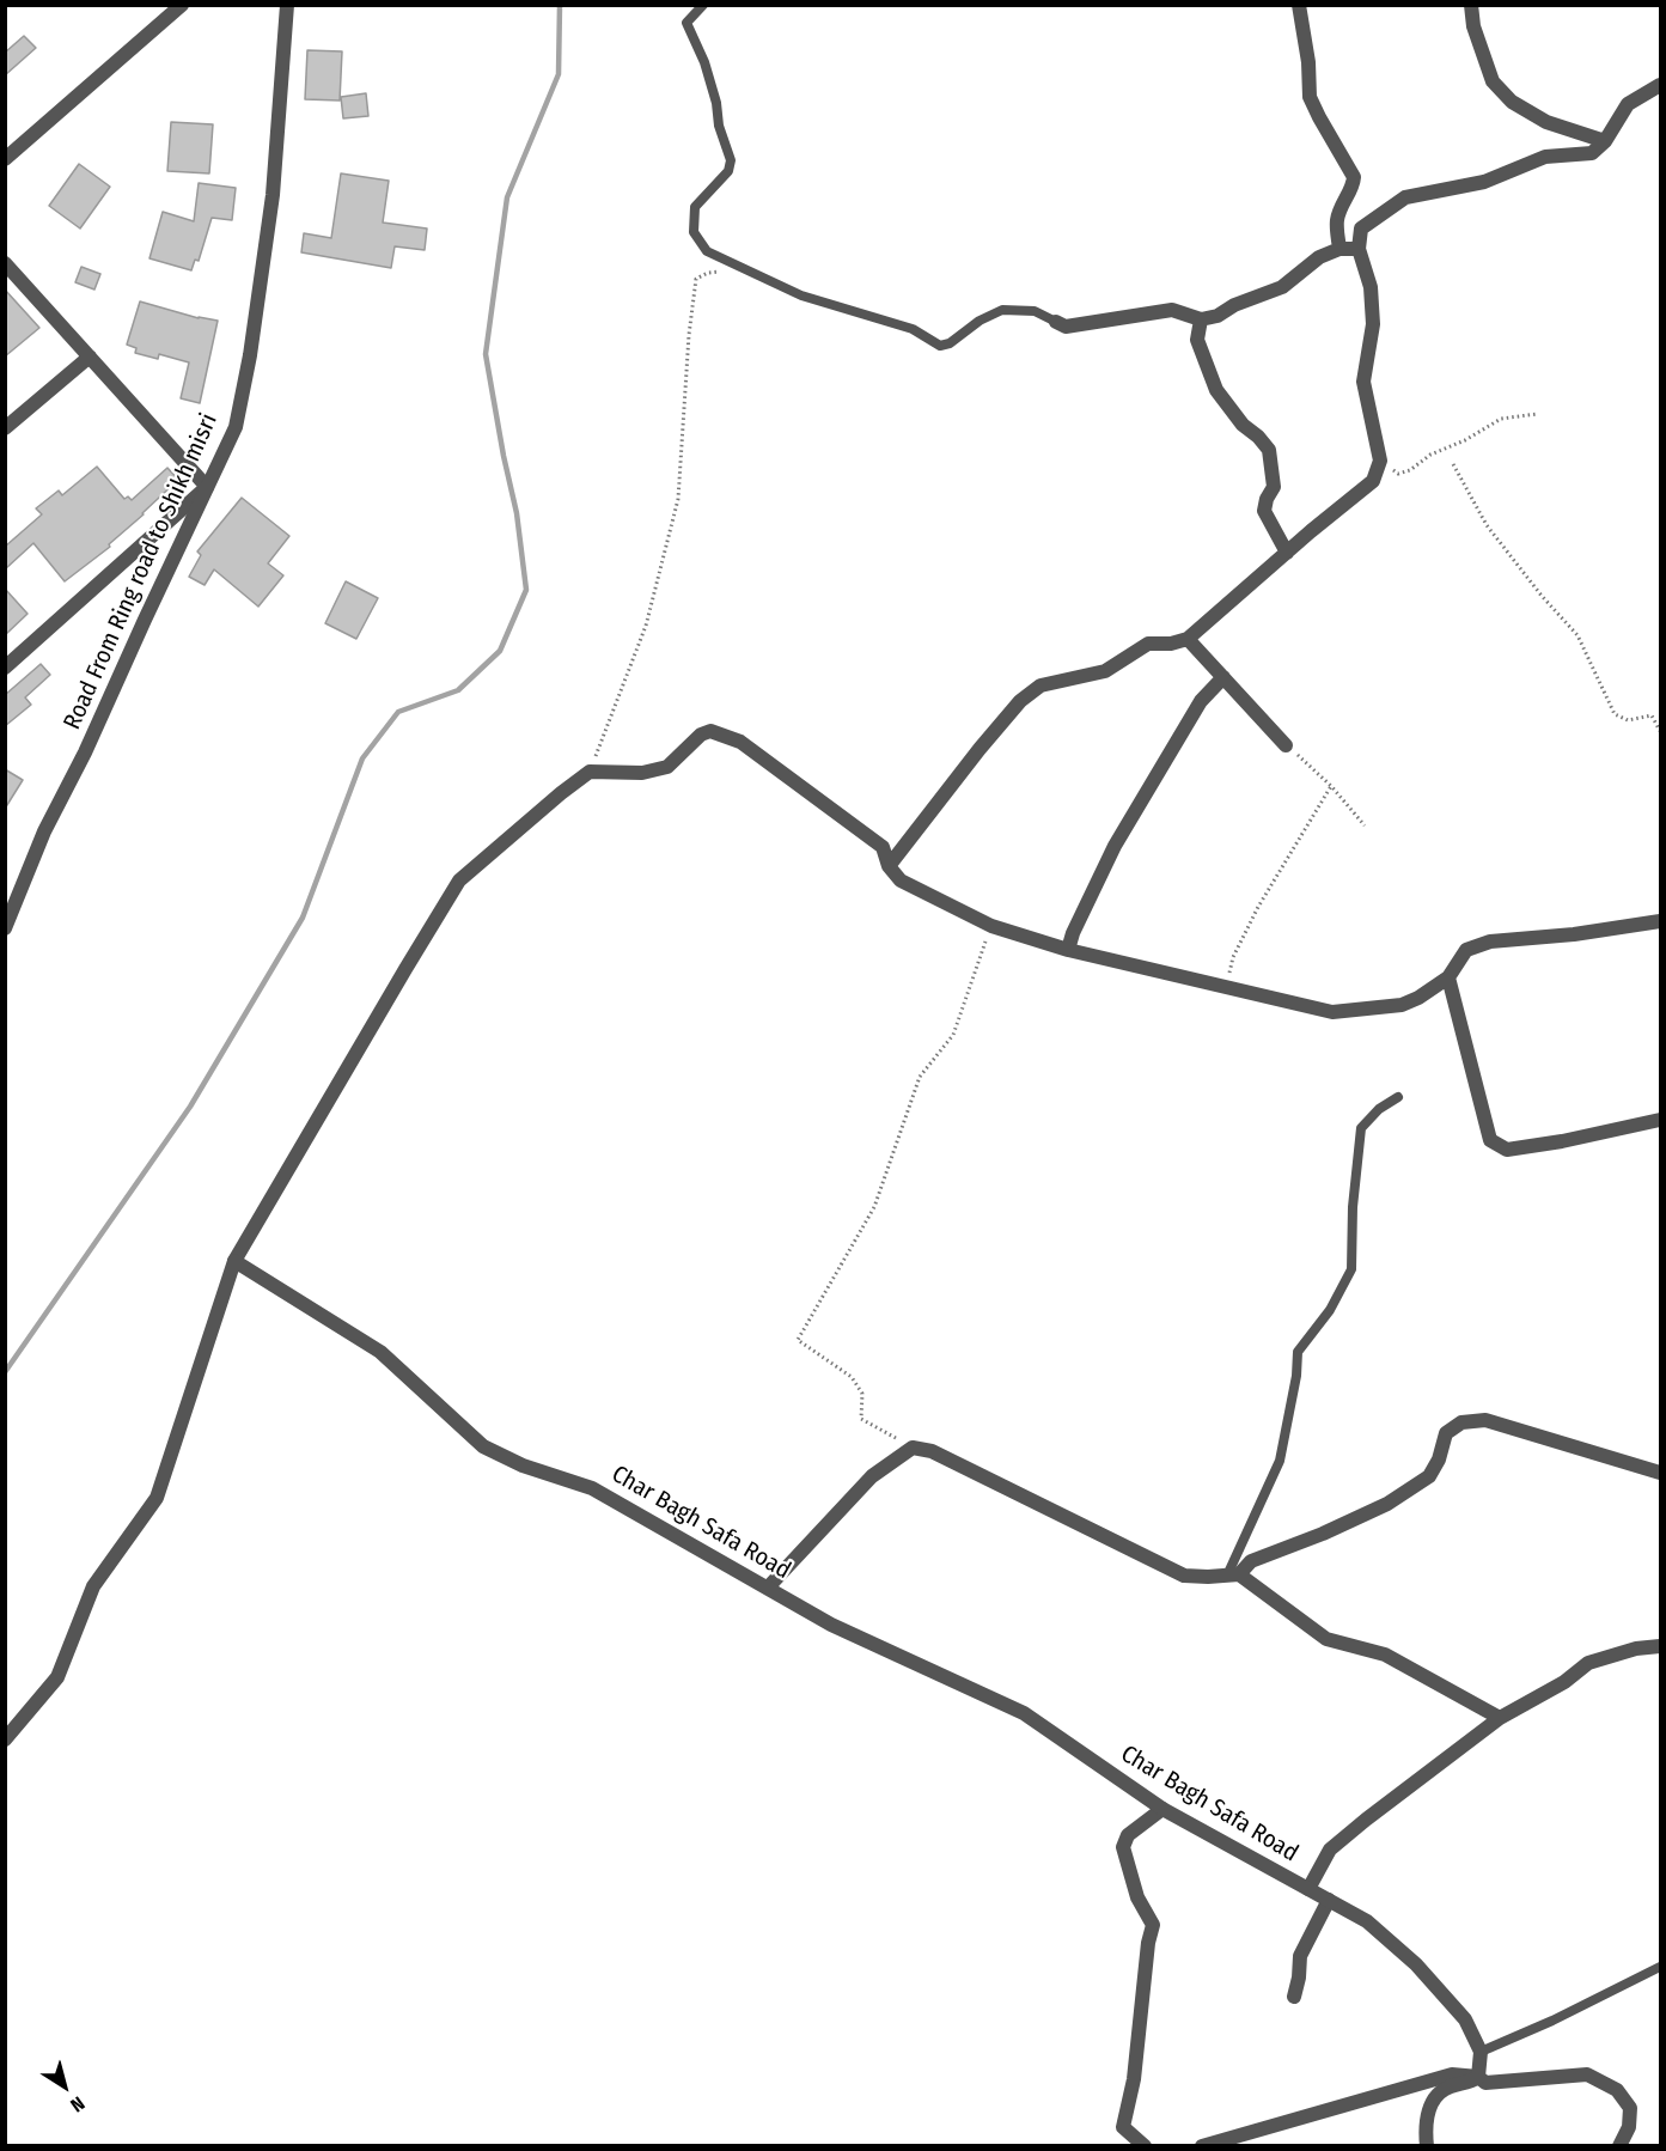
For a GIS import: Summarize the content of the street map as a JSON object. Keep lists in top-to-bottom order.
{
  "streets": {
    "street": ["Road From Ring road to Shikh misri", "Char Bagh Safa Road"]
  },
  "north": "bottom right"
}
